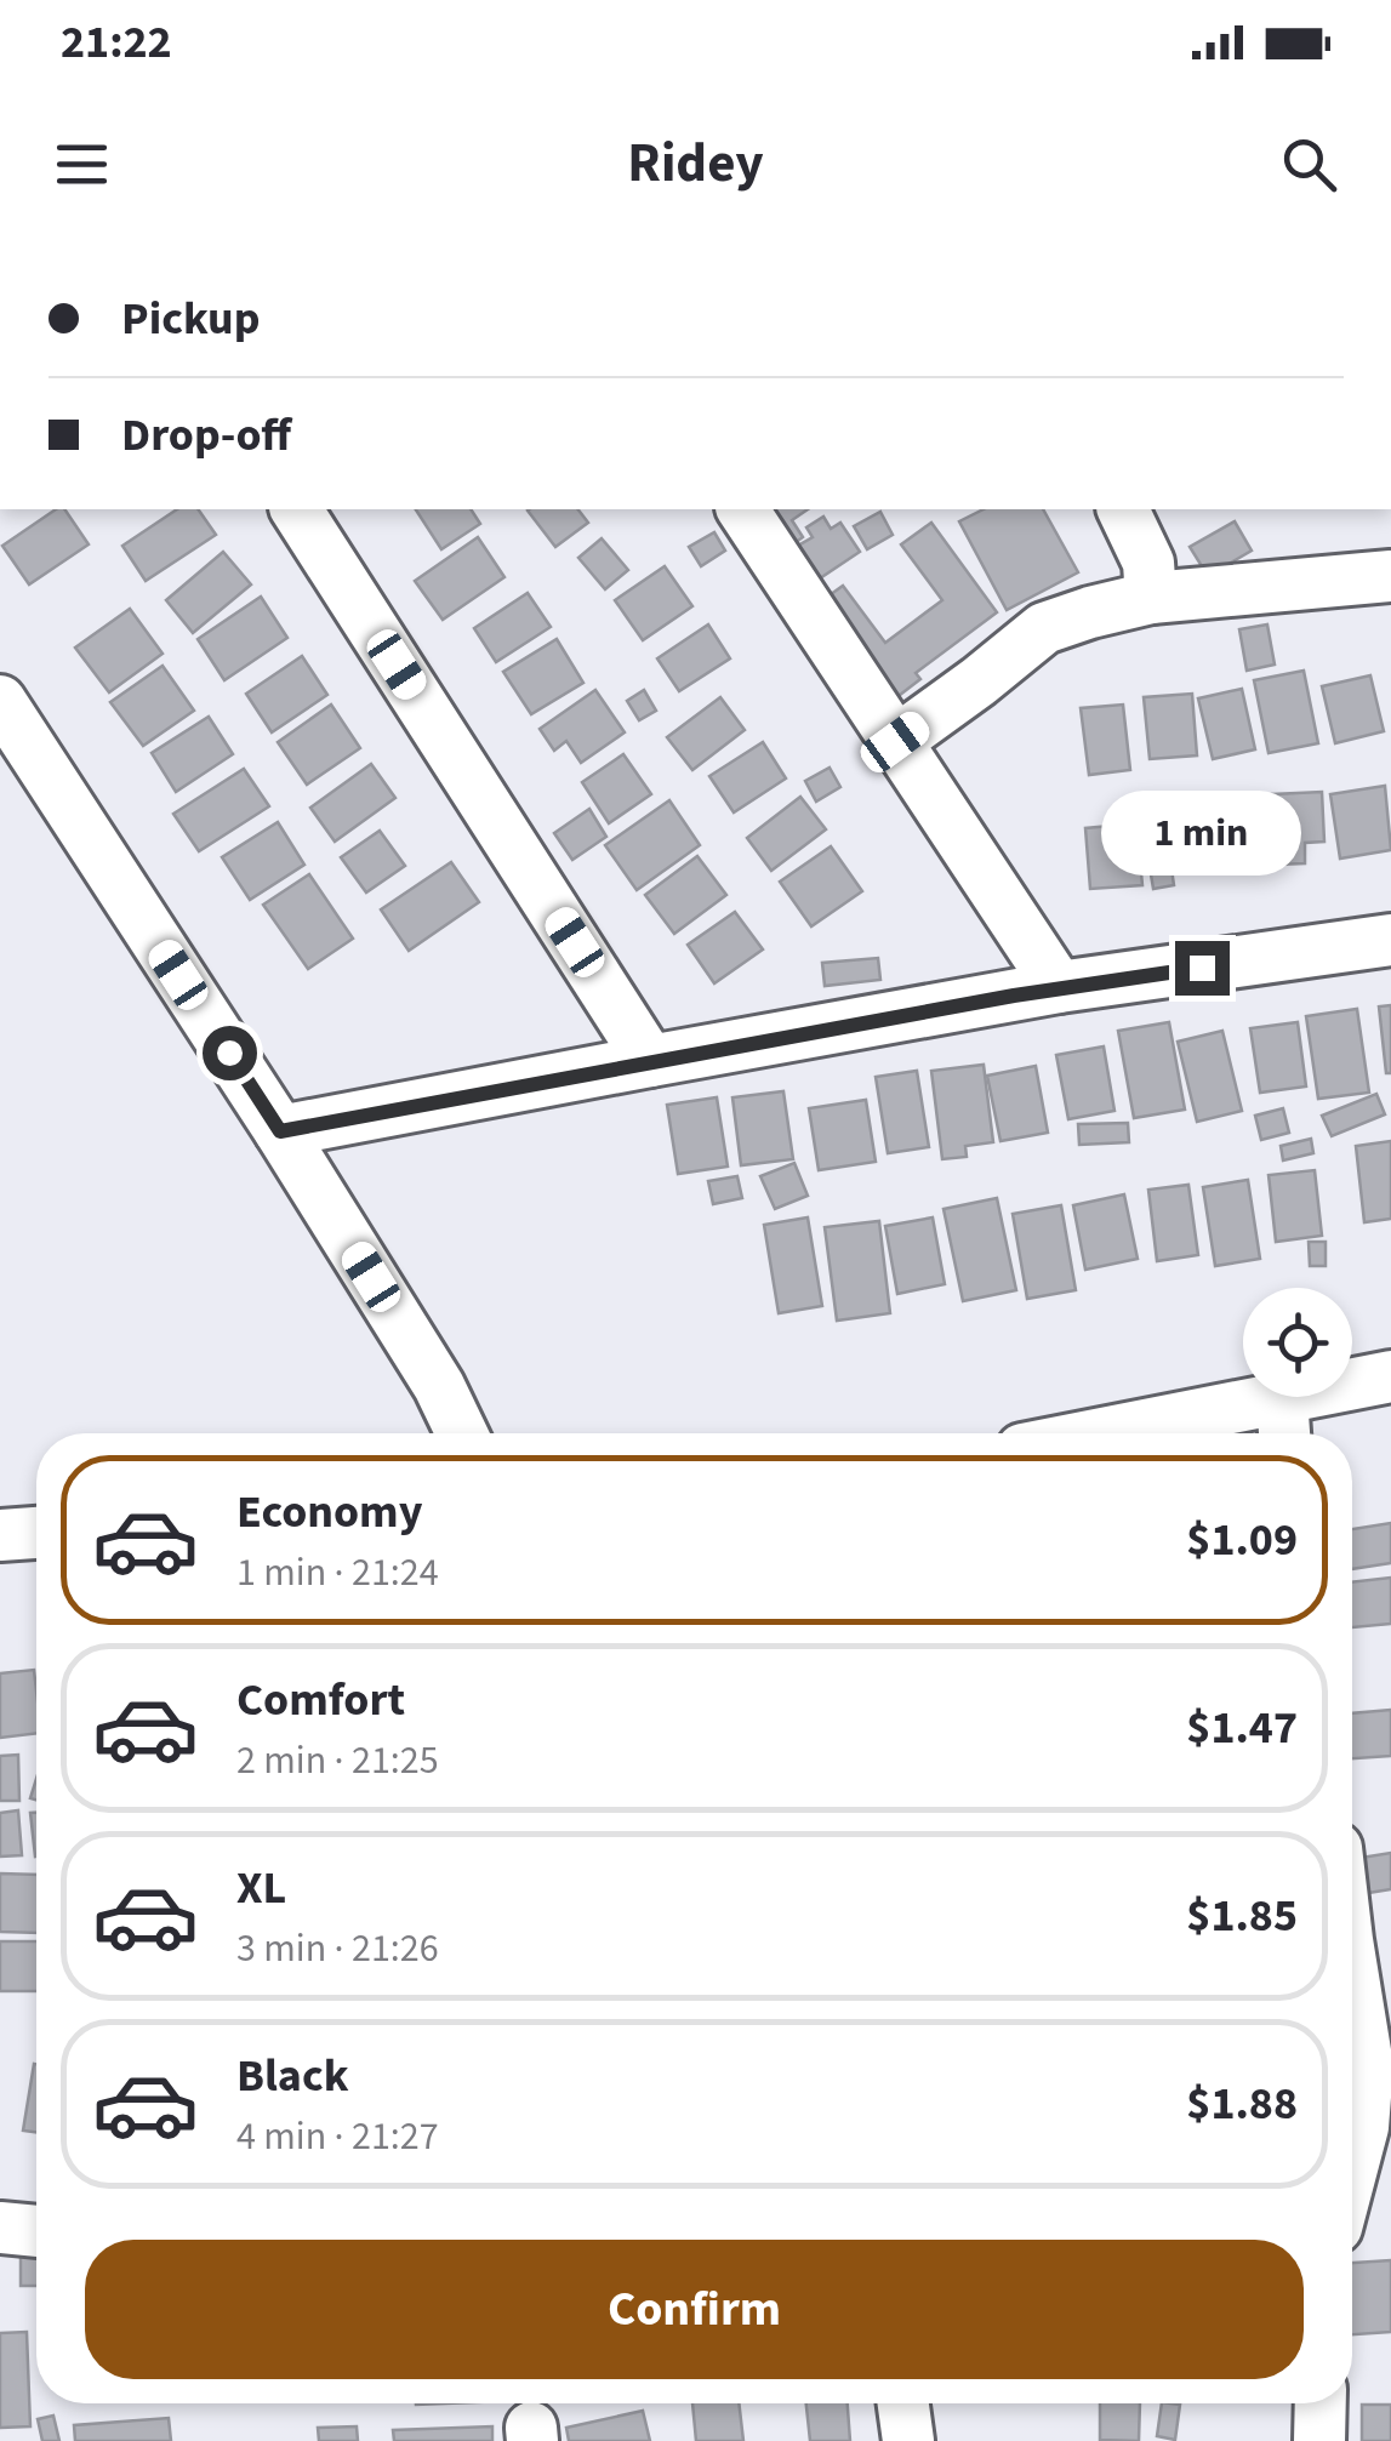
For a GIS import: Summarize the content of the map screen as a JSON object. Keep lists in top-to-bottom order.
{
  "page": {
    "status": "21:22",
    "header": "Ridey",
    "banner": ["Pickup", "Drop-off"],
    "bubble": "1 min",
    "list": [
      {
        "name": "Economy",
        "note": "1 min · 21:24",
        "value": "$1.09"
      },
      {
        "name": "Comfort",
        "note": "2 min · 21:25",
        "value": "$1.47"
      },
      {
        "name": "XL",
        "note": "3 min · 21:26",
        "value": "$1.85"
      },
      {
        "name": "Black",
        "note": "4 min · 21:27",
        "value": "$1.88"
      }
    ],
    "buttons": "Confirm"
  }
}
